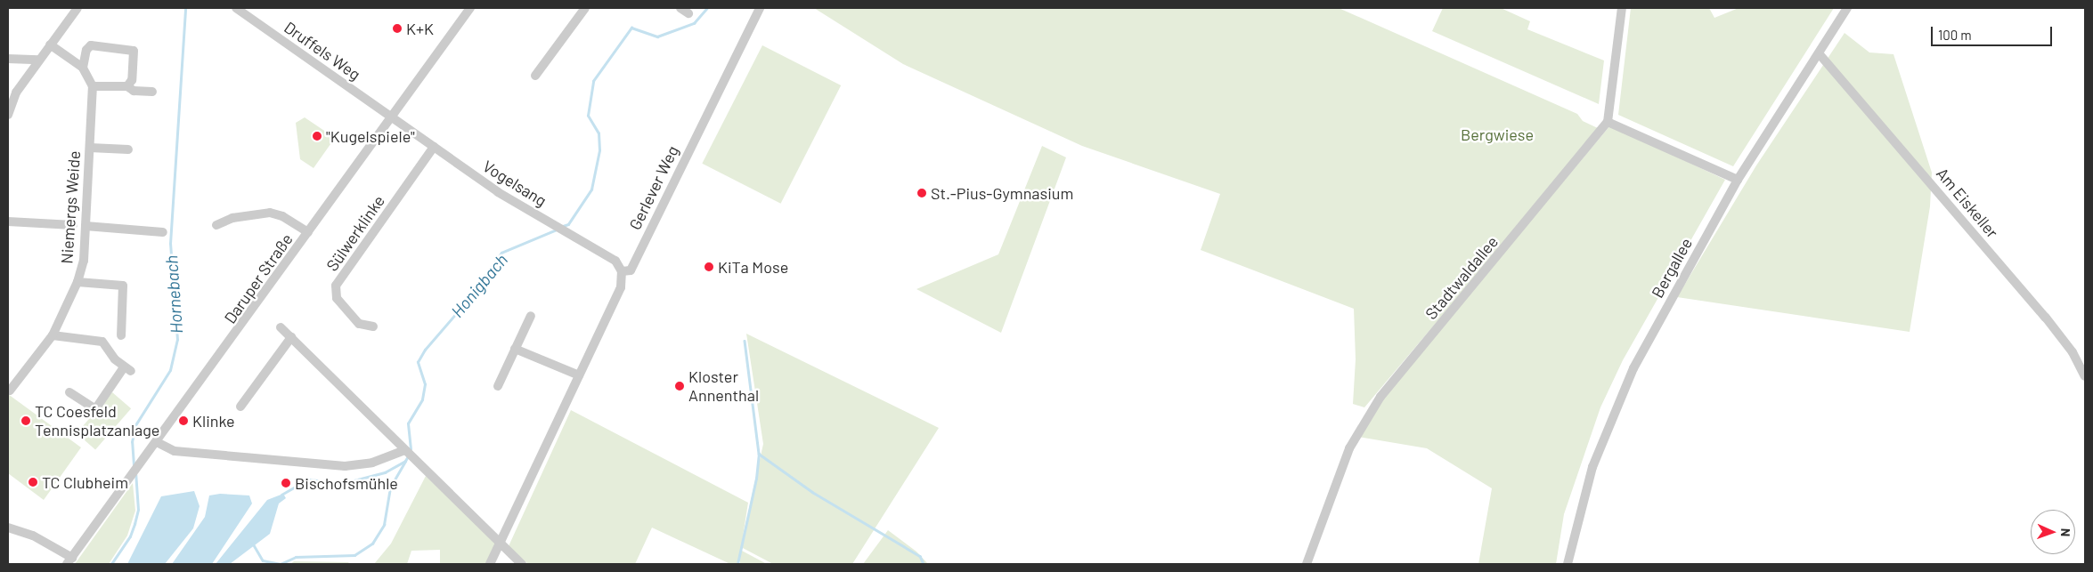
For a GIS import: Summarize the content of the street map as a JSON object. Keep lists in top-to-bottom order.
{
  "streets": {
    "street": [
      "Druffels Weg",
      "Vogelsang",
      "Gerlever Weg",
      "Am Eiskeller",
      "Niemergs Weide",
      "Sülwerklinke",
      "Bergallee",
      "Stadtwaldallee",
      "Daruper Straße"
    ]
  },
  "crossings": [
    ["Druffels Weg", "Vogelsang"],
    ["Druffels Weg", "Daruper Straße"],
    ["Vogelsang", "Gerlever Weg"],
    ["Vogelsang", "Sülwerklinke"],
    ["Vogelsang", "Daruper Straße"],
    ["Am Eiskeller", "Bergallee"]
  ],
  "water": ["Honigbach", "Hornebach"],
  "parks": ["Bergwiese"],
  "places": [
    "K+K",
    "\"Kugelspiele\"",
    "St.-Pius-Gymnasium",
    "KiTa Mose",
    "Kloster Annenthal",
    "TC Coesfeld Tennisplatzanlage",
    "Klinke",
    "TC Clubheim",
    "Bischofsmühle"
  ],
  "scale_bar": "100 m",
  "north": "right"
}
